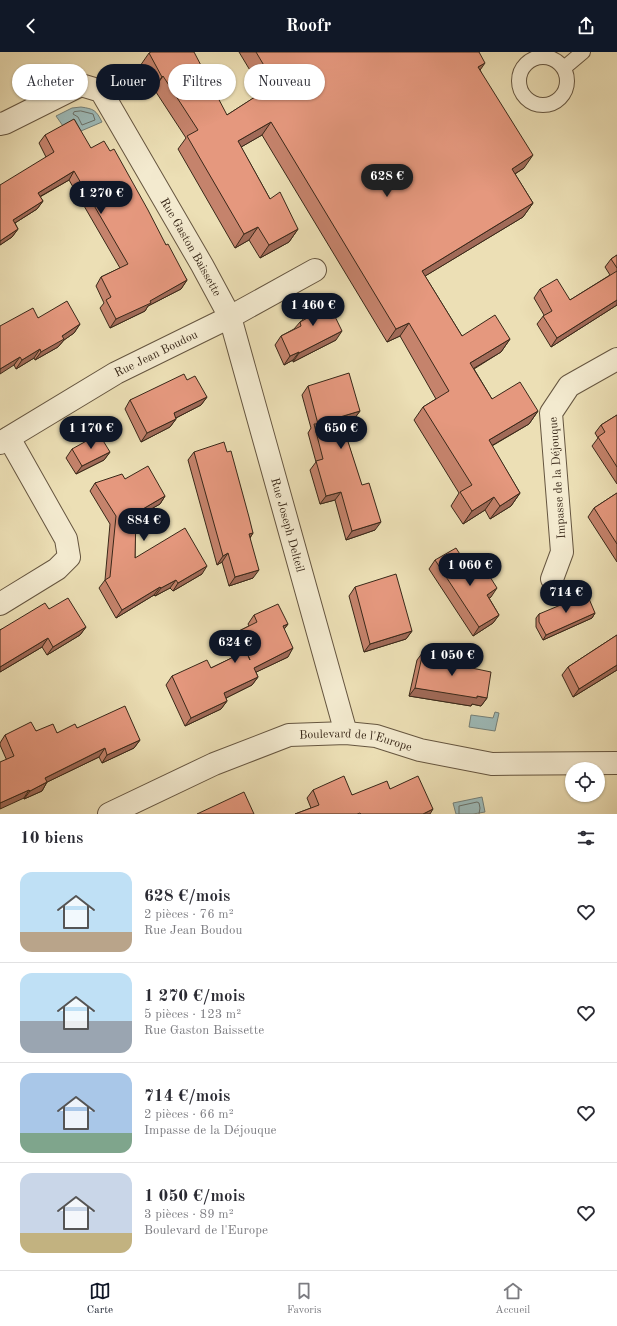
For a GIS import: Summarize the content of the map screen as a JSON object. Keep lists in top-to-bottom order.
{
  "streets": {
    "street": [
      "Rue Gaston Baissette",
      "Rue Jean Boudou",
      "Impasse de la Déjouque",
      "Rue Joseph Delteil",
      "Boulevard de l'Europe"
    ]
  },
  "crossings": [
    ["Rue Gaston Baissette", "Rue Jean Boudou"],
    ["Rue Gaston Baissette", "Rue Joseph Delteil"],
    ["Rue Jean Boudou", "Rue Joseph Delteil"],
    ["Rue Joseph Delteil", "Boulevard de l'Europe"]
  ],
  "page": {
    "header": "Roofr",
    "chip": [
      "Acheter",
      "Louer",
      "Filtres",
      "Nouveau"
    ],
    "price": [
      "628 €",
      "1 270 €",
      "1 460 €",
      "1 170 €",
      "650 €",
      "884 €",
      "1 060 €",
      "714 €",
      "624 €",
      "1 050 €"
    ],
    "heading": "10 biens",
    "list": [
      {
        "name": "628 €/mois",
        "note": "2 pièces · 76 m² · Rue Jean Boudou"
      },
      {
        "name": "1 270 €/mois",
        "note": "5 pièces · 123 m² · Rue Gaston Baissette"
      },
      {
        "name": "714 €/mois",
        "note": "2 pièces · 66 m² · Impasse de la Déjouque"
      },
      {
        "name": "1 050 €/mois",
        "note": "3 pièces · 89 m² · Boulevard de l'Europe"
      }
    ],
    "tabs": ["Carte", "Favoris", "Accueil"]
  }
}
